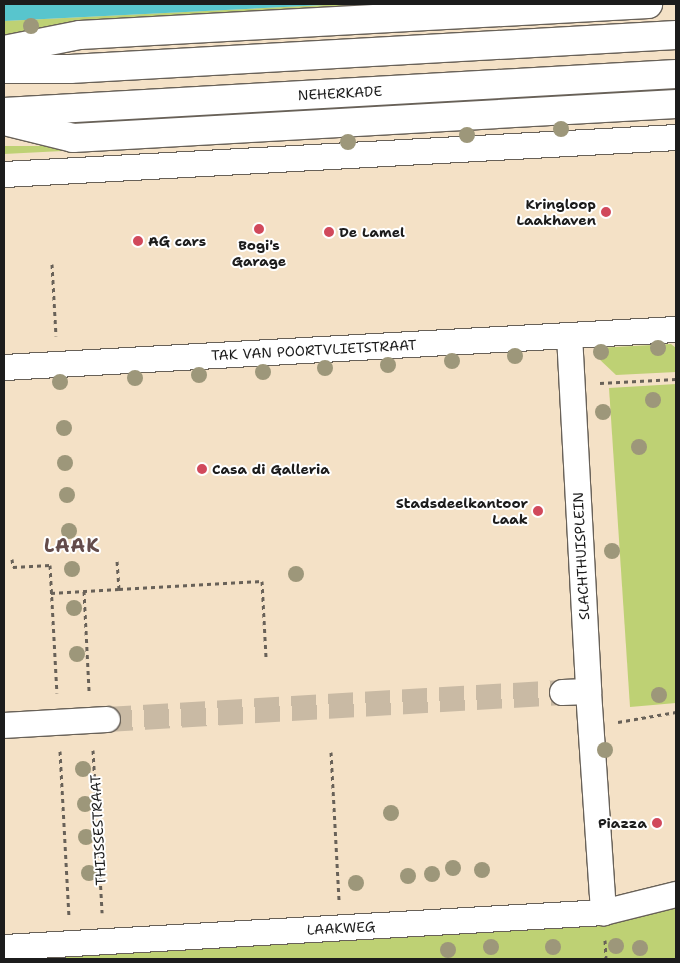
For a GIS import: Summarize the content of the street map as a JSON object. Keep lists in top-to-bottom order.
{
  "streets": {
    "main road": ["NEHERKADE"],
    "street": ["TAK VAN POORTVLIETSTRAAT", "SLACHTHUISPLEIN", "LAAKWEG"],
    "path": ["THIJSSESTRAAT"]
  },
  "crossings": [
    ["TAK VAN POORTVLIETSTRAAT", "SLACHTHUISPLEIN"],
    ["SLACHTHUISPLEIN", "LAAKWEG"],
    ["THIJSSESTRAAT", "LAAKWEG"]
  ],
  "districts": ["LAAK"],
  "places": [
    "Kringloop Laakhaven",
    "Bogi's Garage",
    "De Lamel",
    "AG cars",
    "Casa di Galleria",
    "Stadsdeelkantoor Laak",
    "Piazza"
  ]
}
